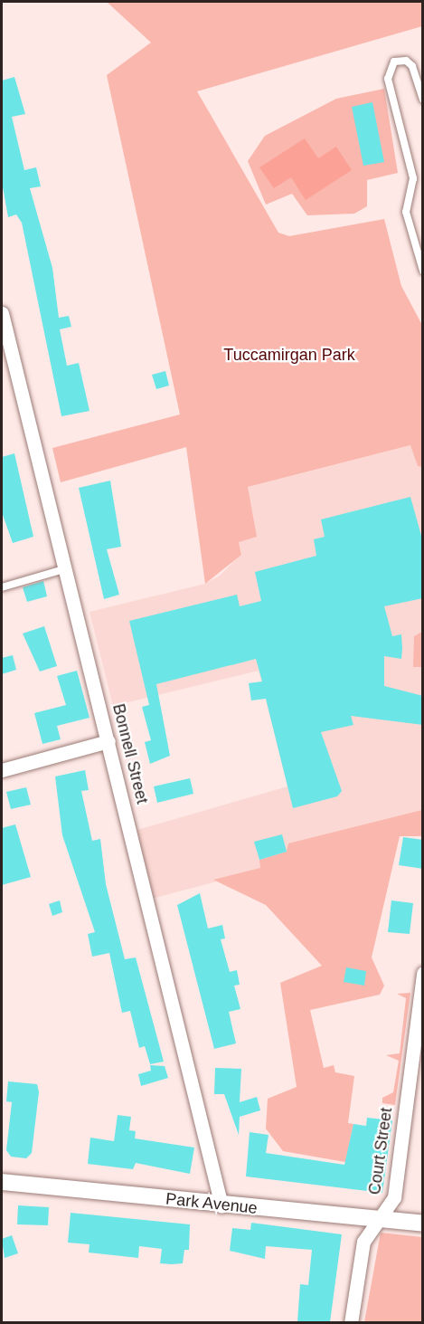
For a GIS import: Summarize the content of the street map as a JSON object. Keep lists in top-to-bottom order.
{
  "streets": {
    "street": ["Bonnell Street", "Court Street", "Park Avenue"]
  },
  "crossings": [
    ["Bonnell Street", "Park Avenue"],
    ["Court Street", "Park Avenue"]
  ],
  "parks": ["Tuccamirgan Park"]
}
